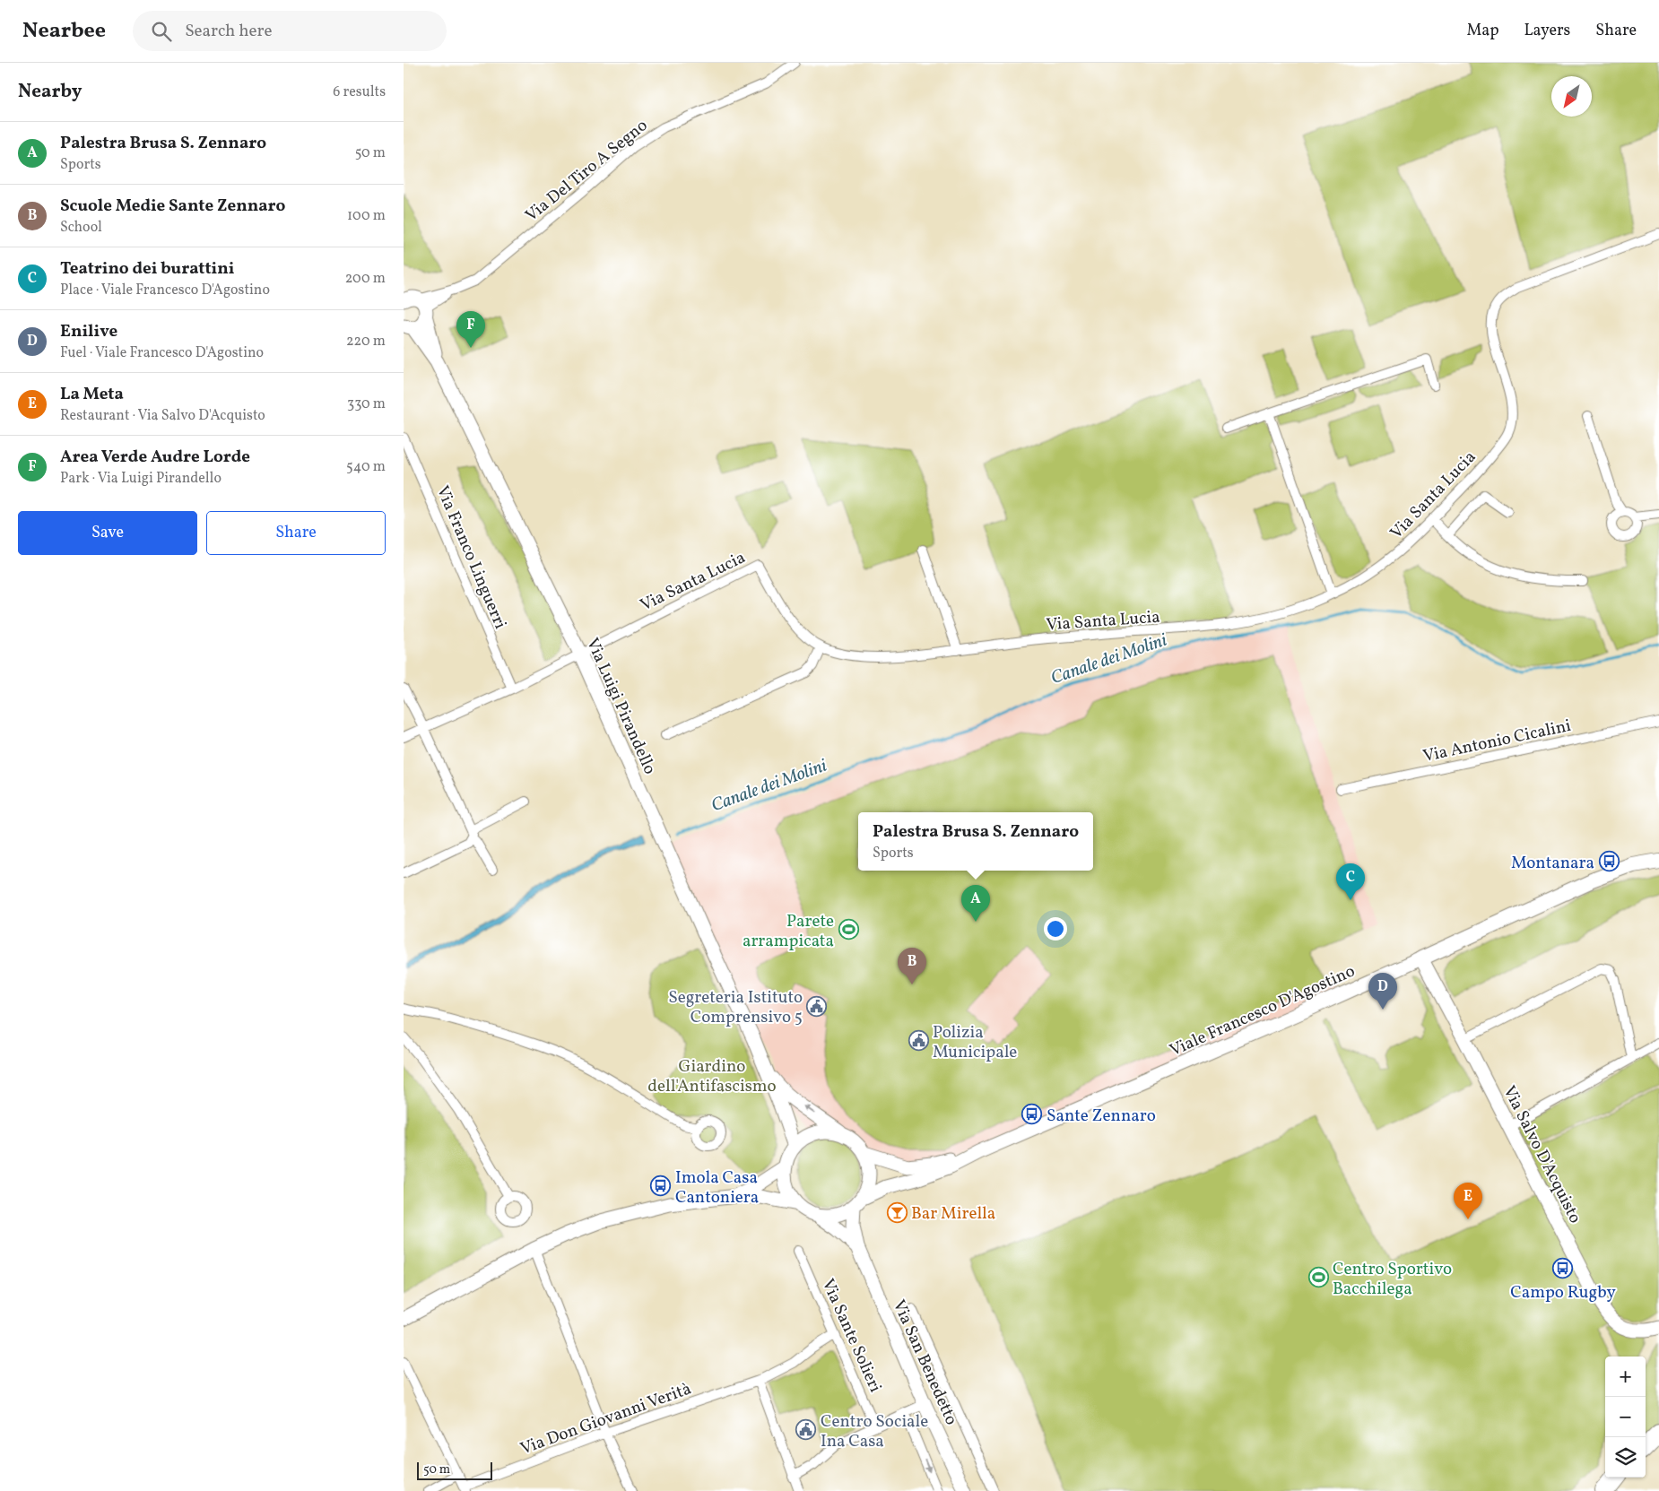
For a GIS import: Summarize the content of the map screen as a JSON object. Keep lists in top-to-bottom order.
{
  "streets": {
    "main road": ["Viale Francesco D'Agostino"],
    "street": [
      "Via Del Tiro A Segno",
      "Via Santa Lucia",
      "Via Franco Linguerri",
      "Via Luigi Pirandello",
      "Via Antonio Cicalini",
      "Via Salvo D'Acquisto",
      "Via Sante Solieri",
      "Via San Benedetto",
      "Via Don Giovanni Verità"
    ]
  },
  "crossings": [
    ["Via Del Tiro A Segno", "Via Luigi Pirandello"],
    ["Via Santa Lucia", "Via Franco Linguerri"],
    ["Via Santa Lucia", "Via Luigi Pirandello"],
    ["Via Luigi Pirandello", "Viale Francesco D'Agostino"],
    ["Via Luigi Pirandello", "Via San Benedetto"],
    ["Viale Francesco D'Agostino", "Via Salvo D'Acquisto"],
    ["Viale Francesco D'Agostino", "Via San Benedetto"],
    ["Via Sante Solieri", "Via Don Giovanni Verità"]
  ],
  "water": ["Canale dei Molini"],
  "parks": ["Giardino dell'Antifascismo"],
  "places": {
    "bus stop": [
      "Montanara",
      "Sante Zennaro",
      "Imola Casa Cantoniera",
      "Campo Rugby"
    ],
    "sports": ["Parete arrampicata", "Centro Sportivo Bacchilega"],
    "public building": ["Segreteria Istituto Comprensivo 5", "Polizia Municipale", "Centro Sociale Ina Casa"],
    "bar": ["Bar Mirella"]
  },
  "scale_bar": "50 m",
  "north": "bottom left",
  "page": {
    "header": "Nearbee",
    "search": "Search here",
    "nav": ["Map", "Layers", "Share"],
    "heading": ["Nearby", "6 results"],
    "list": [
      {
        "mark": "A",
        "name": "Palestra Brusa S. Zennaro",
        "note": "Sports",
        "value": "50 m"
      },
      {
        "mark": "B",
        "name": "Scuole Medie Sante Zennaro",
        "note": "School",
        "value": "100 m"
      },
      {
        "mark": "C",
        "name": "Teatrino dei burattini",
        "note": "Place · Viale Francesco D'Agostino",
        "value": "200 m"
      },
      {
        "mark": "D",
        "name": "Enilive",
        "note": "Fuel · Viale Francesco D'Agostino",
        "value": "220 m"
      },
      {
        "mark": "E",
        "name": "La Meta",
        "note": "Restaurant · Via Salvo D'Acquisto",
        "value": "330 m"
      },
      {
        "mark": "F",
        "name": "Area Verde Audre Lorde",
        "note": "Park · Via Luigi Pirandello",
        "value": "540 m"
      }
    ],
    "pins": [
      "F",
      "C",
      "A",
      "B",
      "D",
      "E"
    ],
    "buttons": ["Save", "Share"],
    "popup": ["Palestra Brusa S. Zennaro", "Sports"],
    "map_buttons": ["+", "−"],
    "scale": "50 m"
  }
}
